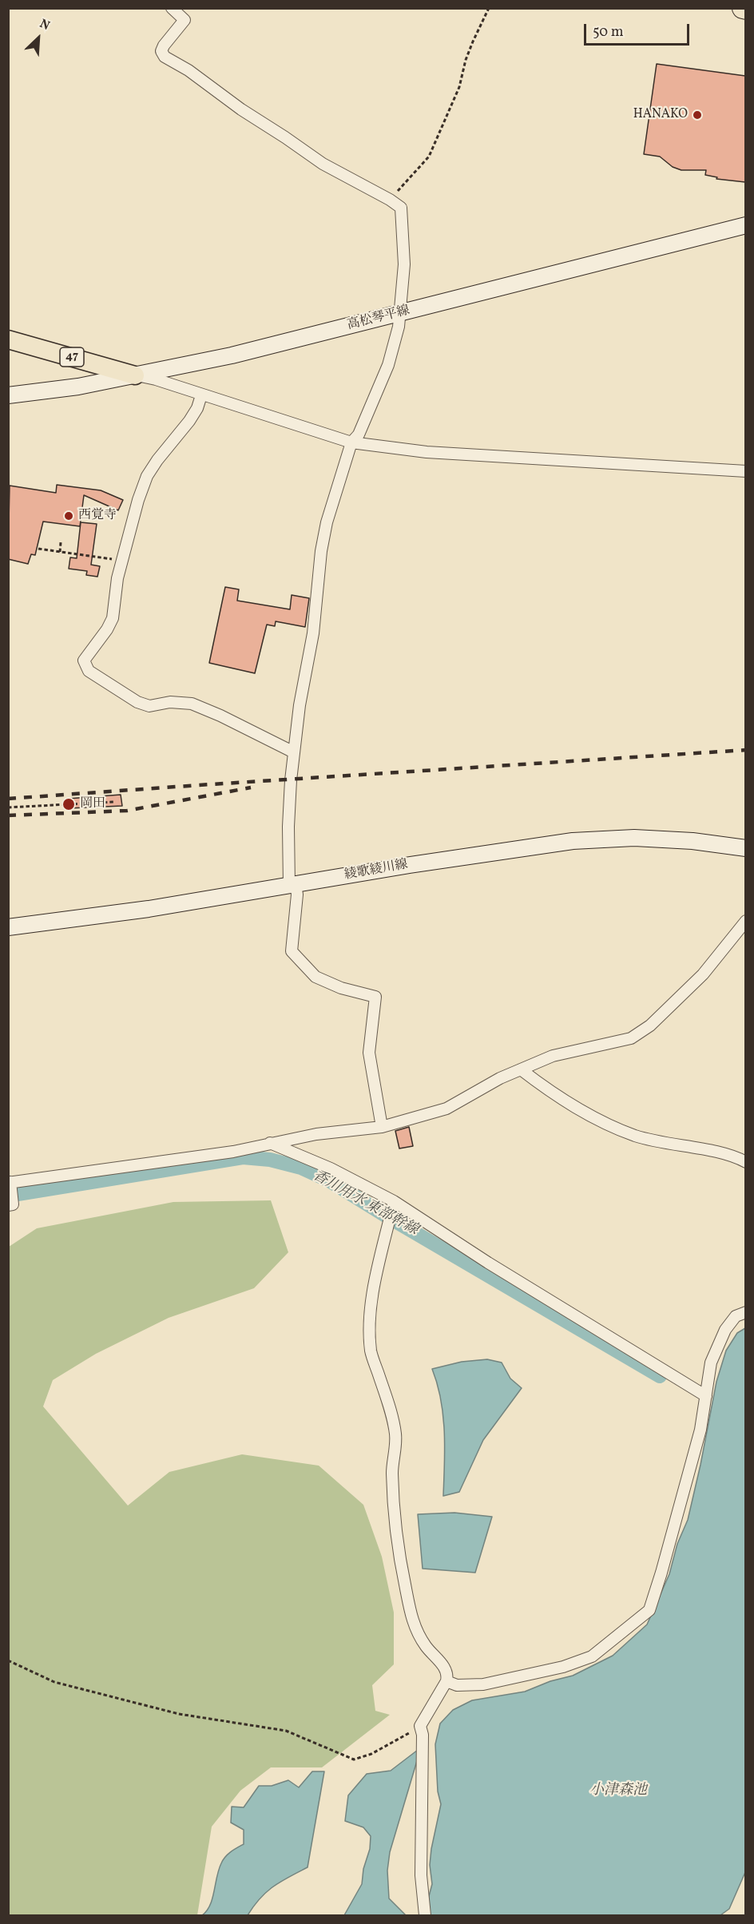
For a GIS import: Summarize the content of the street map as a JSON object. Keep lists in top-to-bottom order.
{
  "streets": {
    "main road": ["高松琴平線", "47", "綾歌綾川線"]
  },
  "crossings": [
    ["高松琴平線", "47"]
  ],
  "water": ["香川用水 東部幹線", "小津森池"],
  "places": ["HANAKO", "西覚寺", "岡田"],
  "scale_bar": "50 m",
  "north": "top right"
}
